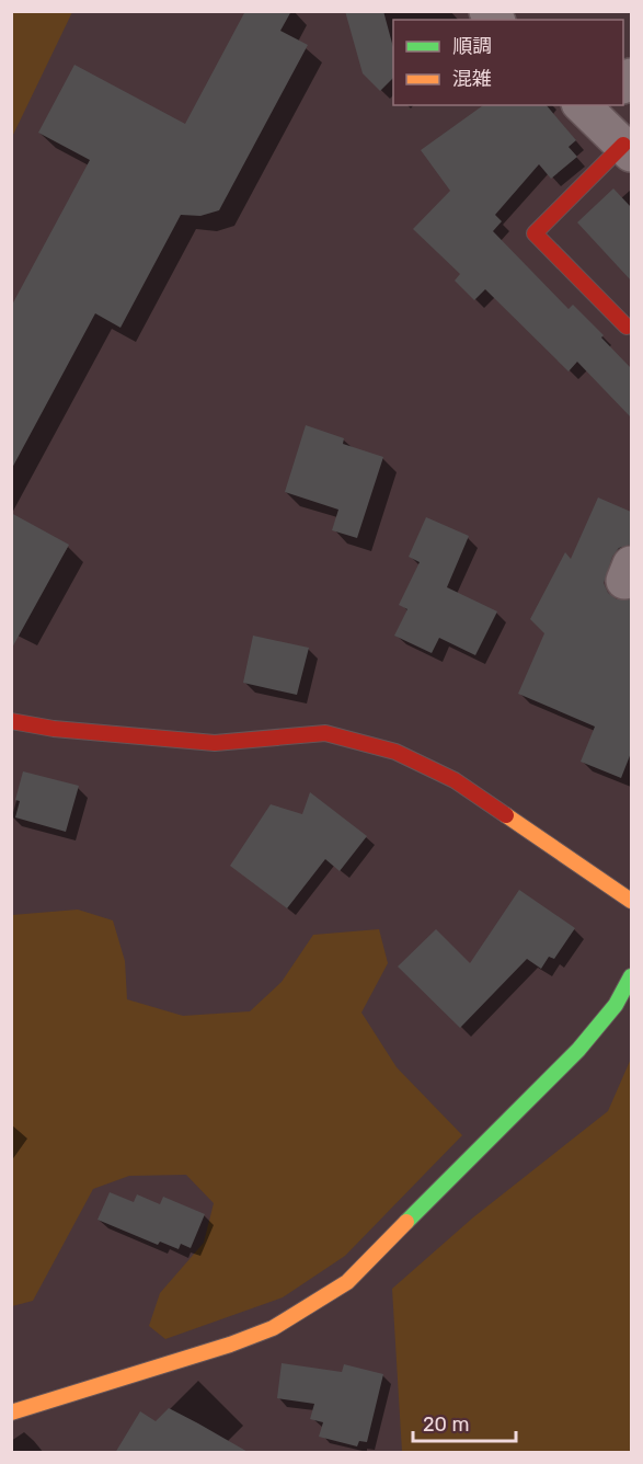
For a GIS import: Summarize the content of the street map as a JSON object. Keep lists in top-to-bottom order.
{
  "legend": ["順調", "混雑"],
  "scale_bar": "20 m"
}
